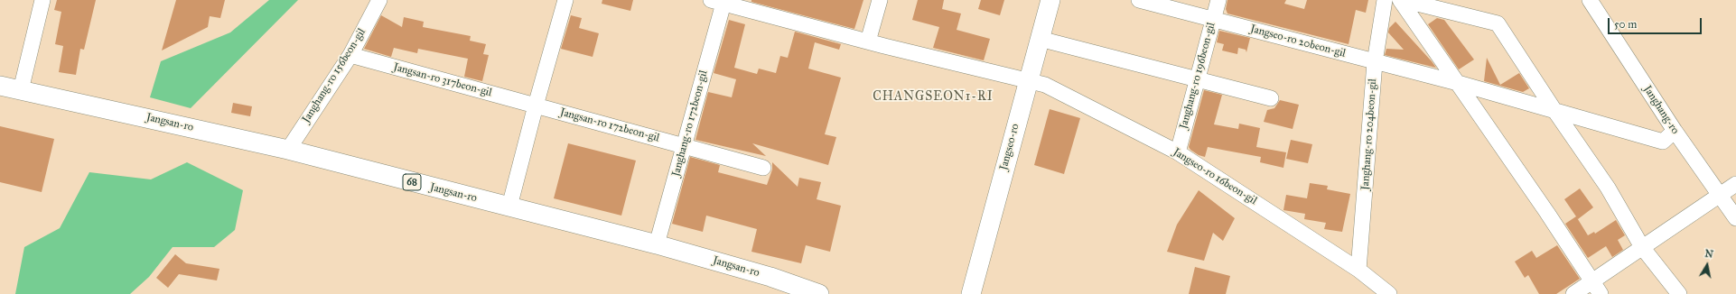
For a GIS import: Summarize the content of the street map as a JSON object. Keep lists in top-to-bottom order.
{
  "streets": {
    "main road": ["Jangsan-ro", "Jangseo-ro", "68"],
    "street": [
      "Jangseo-ro 20beon-gil",
      "Janghang-ro 156beon-gil",
      "Janghang-ro 196beon-gil",
      "Jangsan-ro 317beon-gil",
      "Janghang-ro",
      "Janghang-ro 172beon-gil",
      "Jangsan-ro 172beon-gil",
      "Janghang-ro 204beon-gil",
      "Jangseo-ro 16beon-gil"
    ]
  },
  "crossings": [
    ["Jangseo-ro 20beon-gil", "Janghang-ro 196beon-gil"],
    ["Jangseo-ro 20beon-gil", "Janghang-ro"],
    ["Jangseo-ro 20beon-gil", "Janghang-ro 204beon-gil"],
    ["Janghang-ro 156beon-gil", "Jangsan-ro 317beon-gil"],
    ["Janghang-ro 156beon-gil", "Jangsan-ro"],
    ["Janghang-ro 196beon-gil", "Jangseo-ro 16beon-gil"],
    ["Jangsan-ro 317beon-gil", "Jangsan-ro 172beon-gil"],
    ["Jangsan-ro", "Janghang-ro 172beon-gil"],
    ["Janghang-ro 172beon-gil", "Jangsan-ro 172beon-gil"],
    ["Janghang-ro 172beon-gil", "Jangseo-ro 16beon-gil"],
    ["Janghang-ro 204beon-gil", "Jangseo-ro 16beon-gil"],
    ["Jangseo-ro", "Jangseo-ro 16beon-gil"]
  ],
  "districts": ["CHANGSEON1-RI"],
  "scale_bar": "50 m",
  "north": "top"
}
